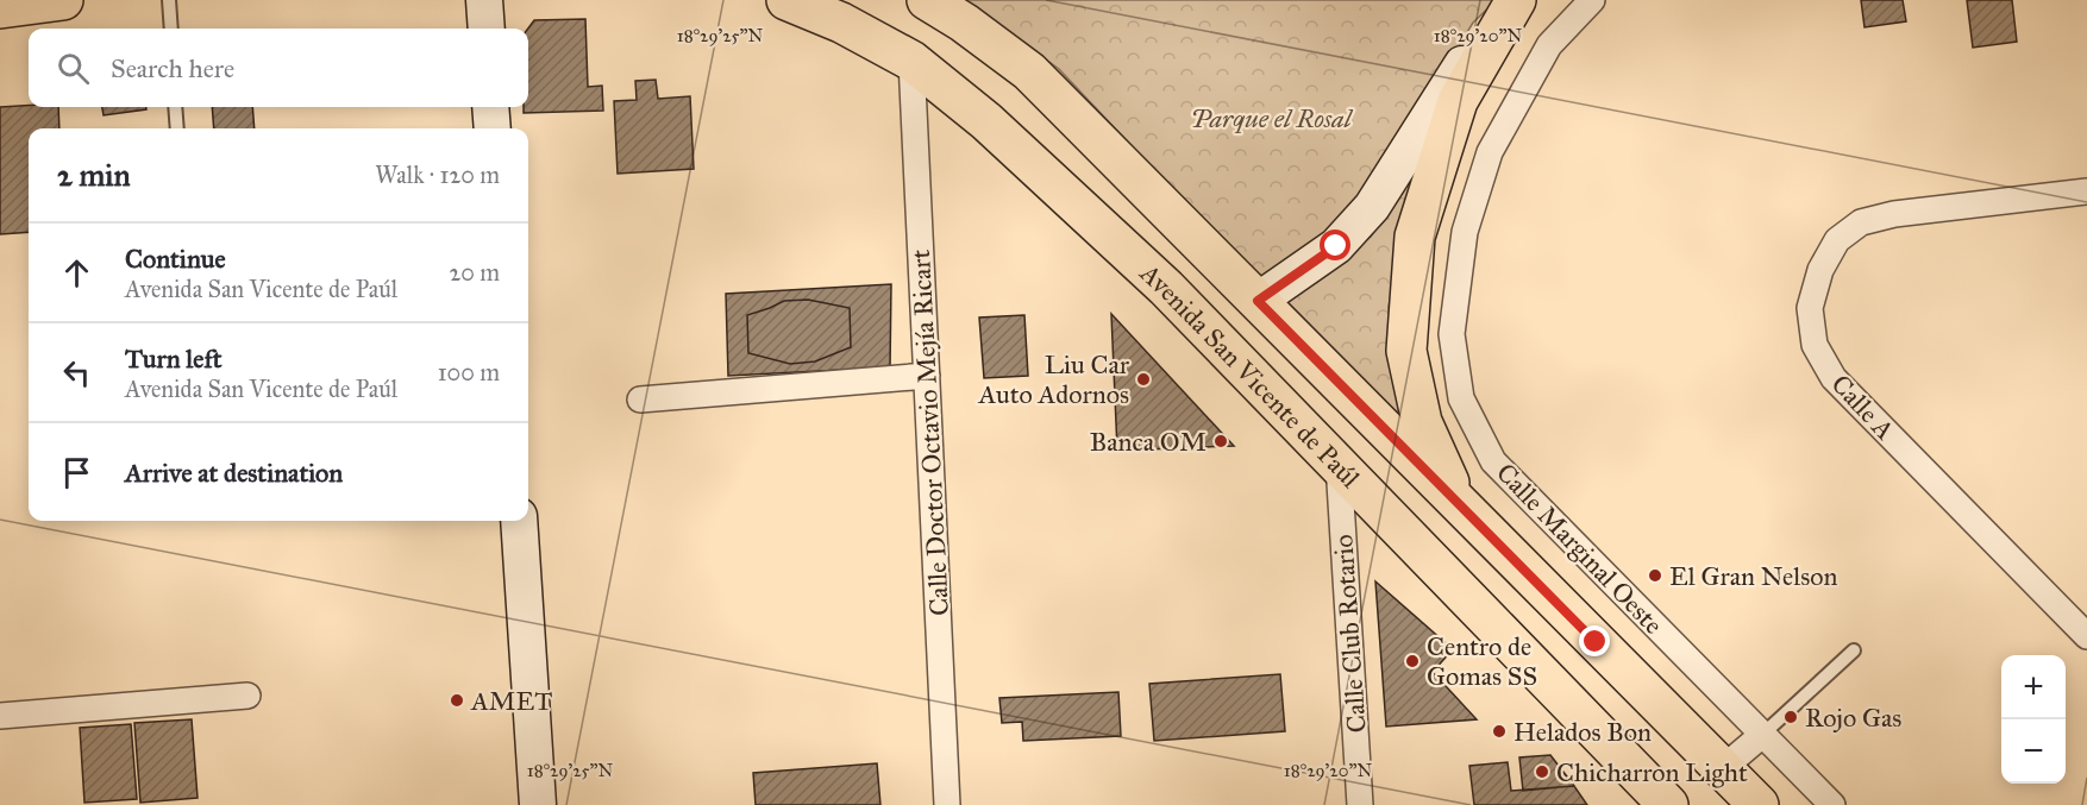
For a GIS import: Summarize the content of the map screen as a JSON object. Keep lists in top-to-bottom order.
{
  "streets": {
    "main road": ["Avenida San Vicente de Paúl"],
    "street": [
      "Calle A",
      "Calle Doctor Octavio Mejía Ricart",
      "Calle Marginal Oeste",
      "Calle Club Rotario"
    ]
  },
  "crossings": [
    ["Avenida San Vicente de Paúl", "Calle Doctor Octavio Mejía Ricart"],
    ["Avenida San Vicente de Paúl", "Calle Club Rotario"]
  ],
  "parks": ["Parque el Rosal"],
  "places": [
    "Liu Car Auto Adornos",
    "Banca OM",
    "El Gran Nelson",
    "Centro de Gomas SS",
    "AMET",
    "Rojo Gas",
    "Helados Bon",
    "Chicharron Light"
  ],
  "page": {
    "search": "Search here",
    "heading": ["2 min", "Walk · 120 m"],
    "list": [
      ["Continue", "Avenida San Vicente de Paúl", "20 m"],
      ["Turn left", "Avenida San Vicente de Paúl", "100 m"],
      "Arrive at destination"
    ],
    "map_buttons": ["+", "−"]
  },
  "coordinates": ["18°29'25\"N", "18°29'20\"N"]
}
